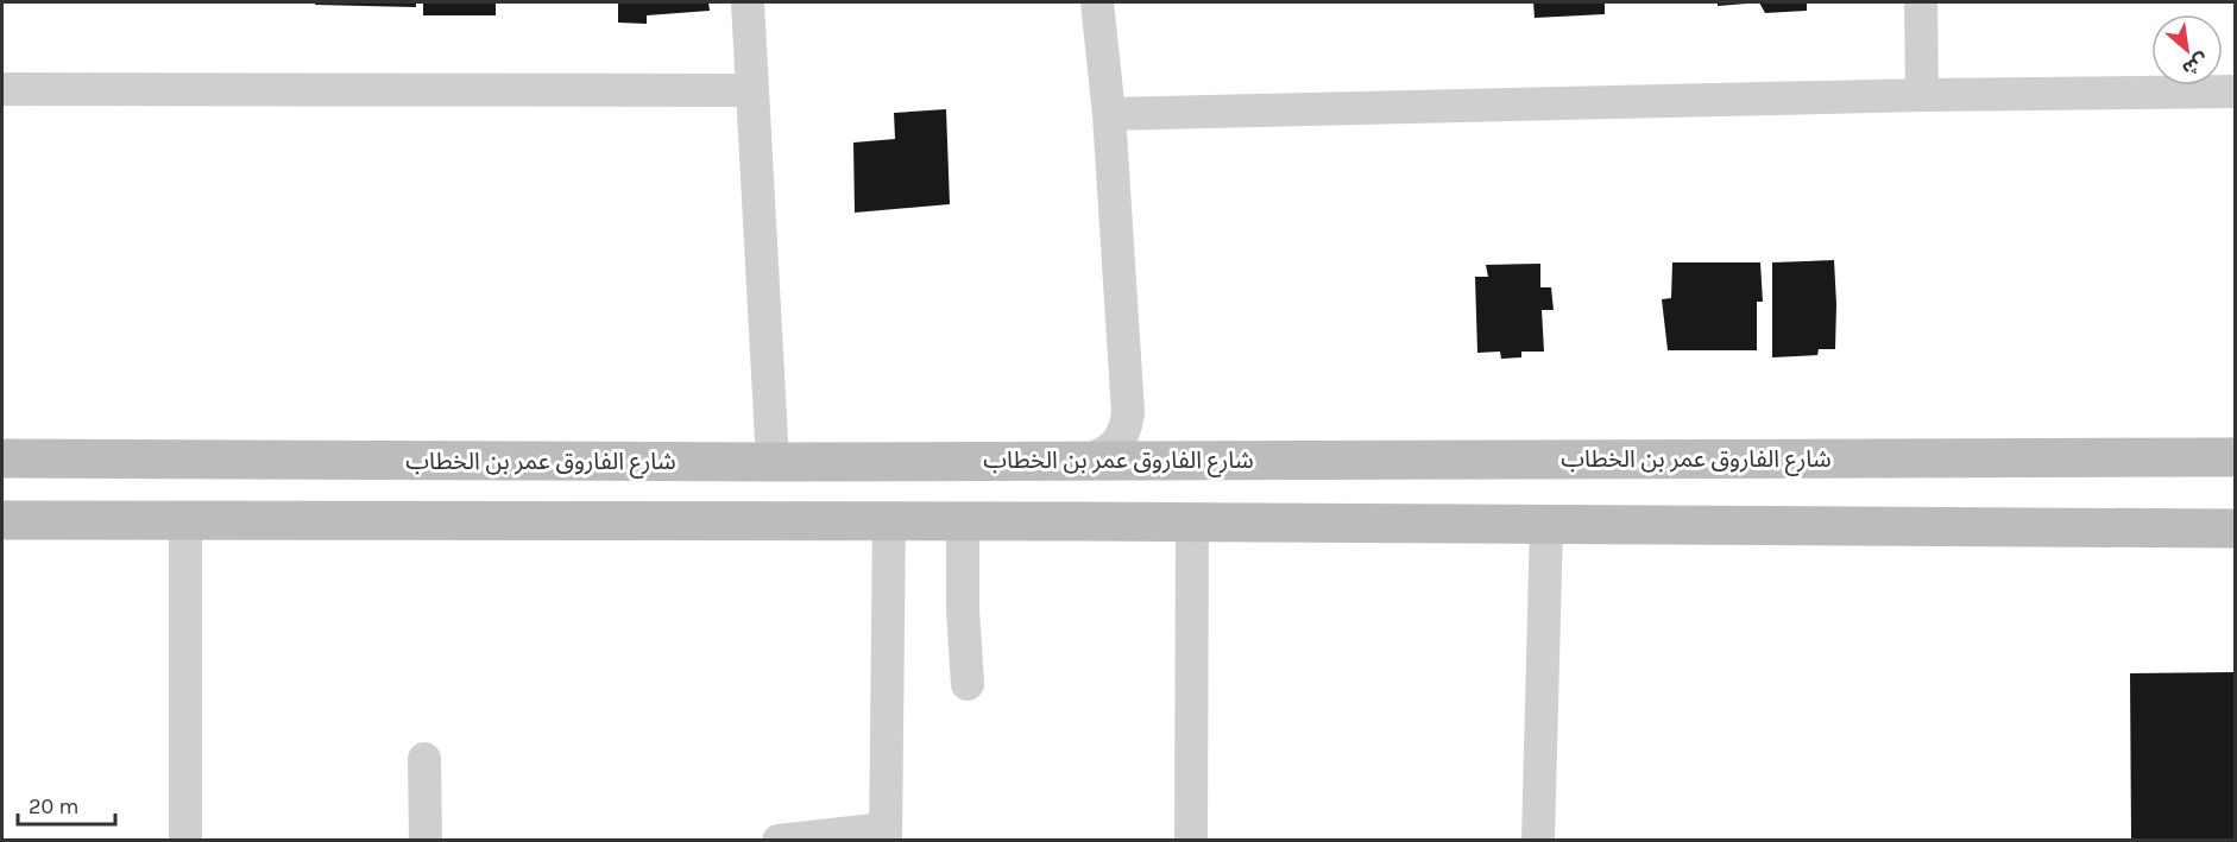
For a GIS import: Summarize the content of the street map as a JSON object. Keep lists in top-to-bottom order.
{
  "streets": {
    "main road": ["شارع الفاروق عمر بن الخطاب"]
  },
  "scale_bar": "20 m",
  "north": "bottom right"
}
